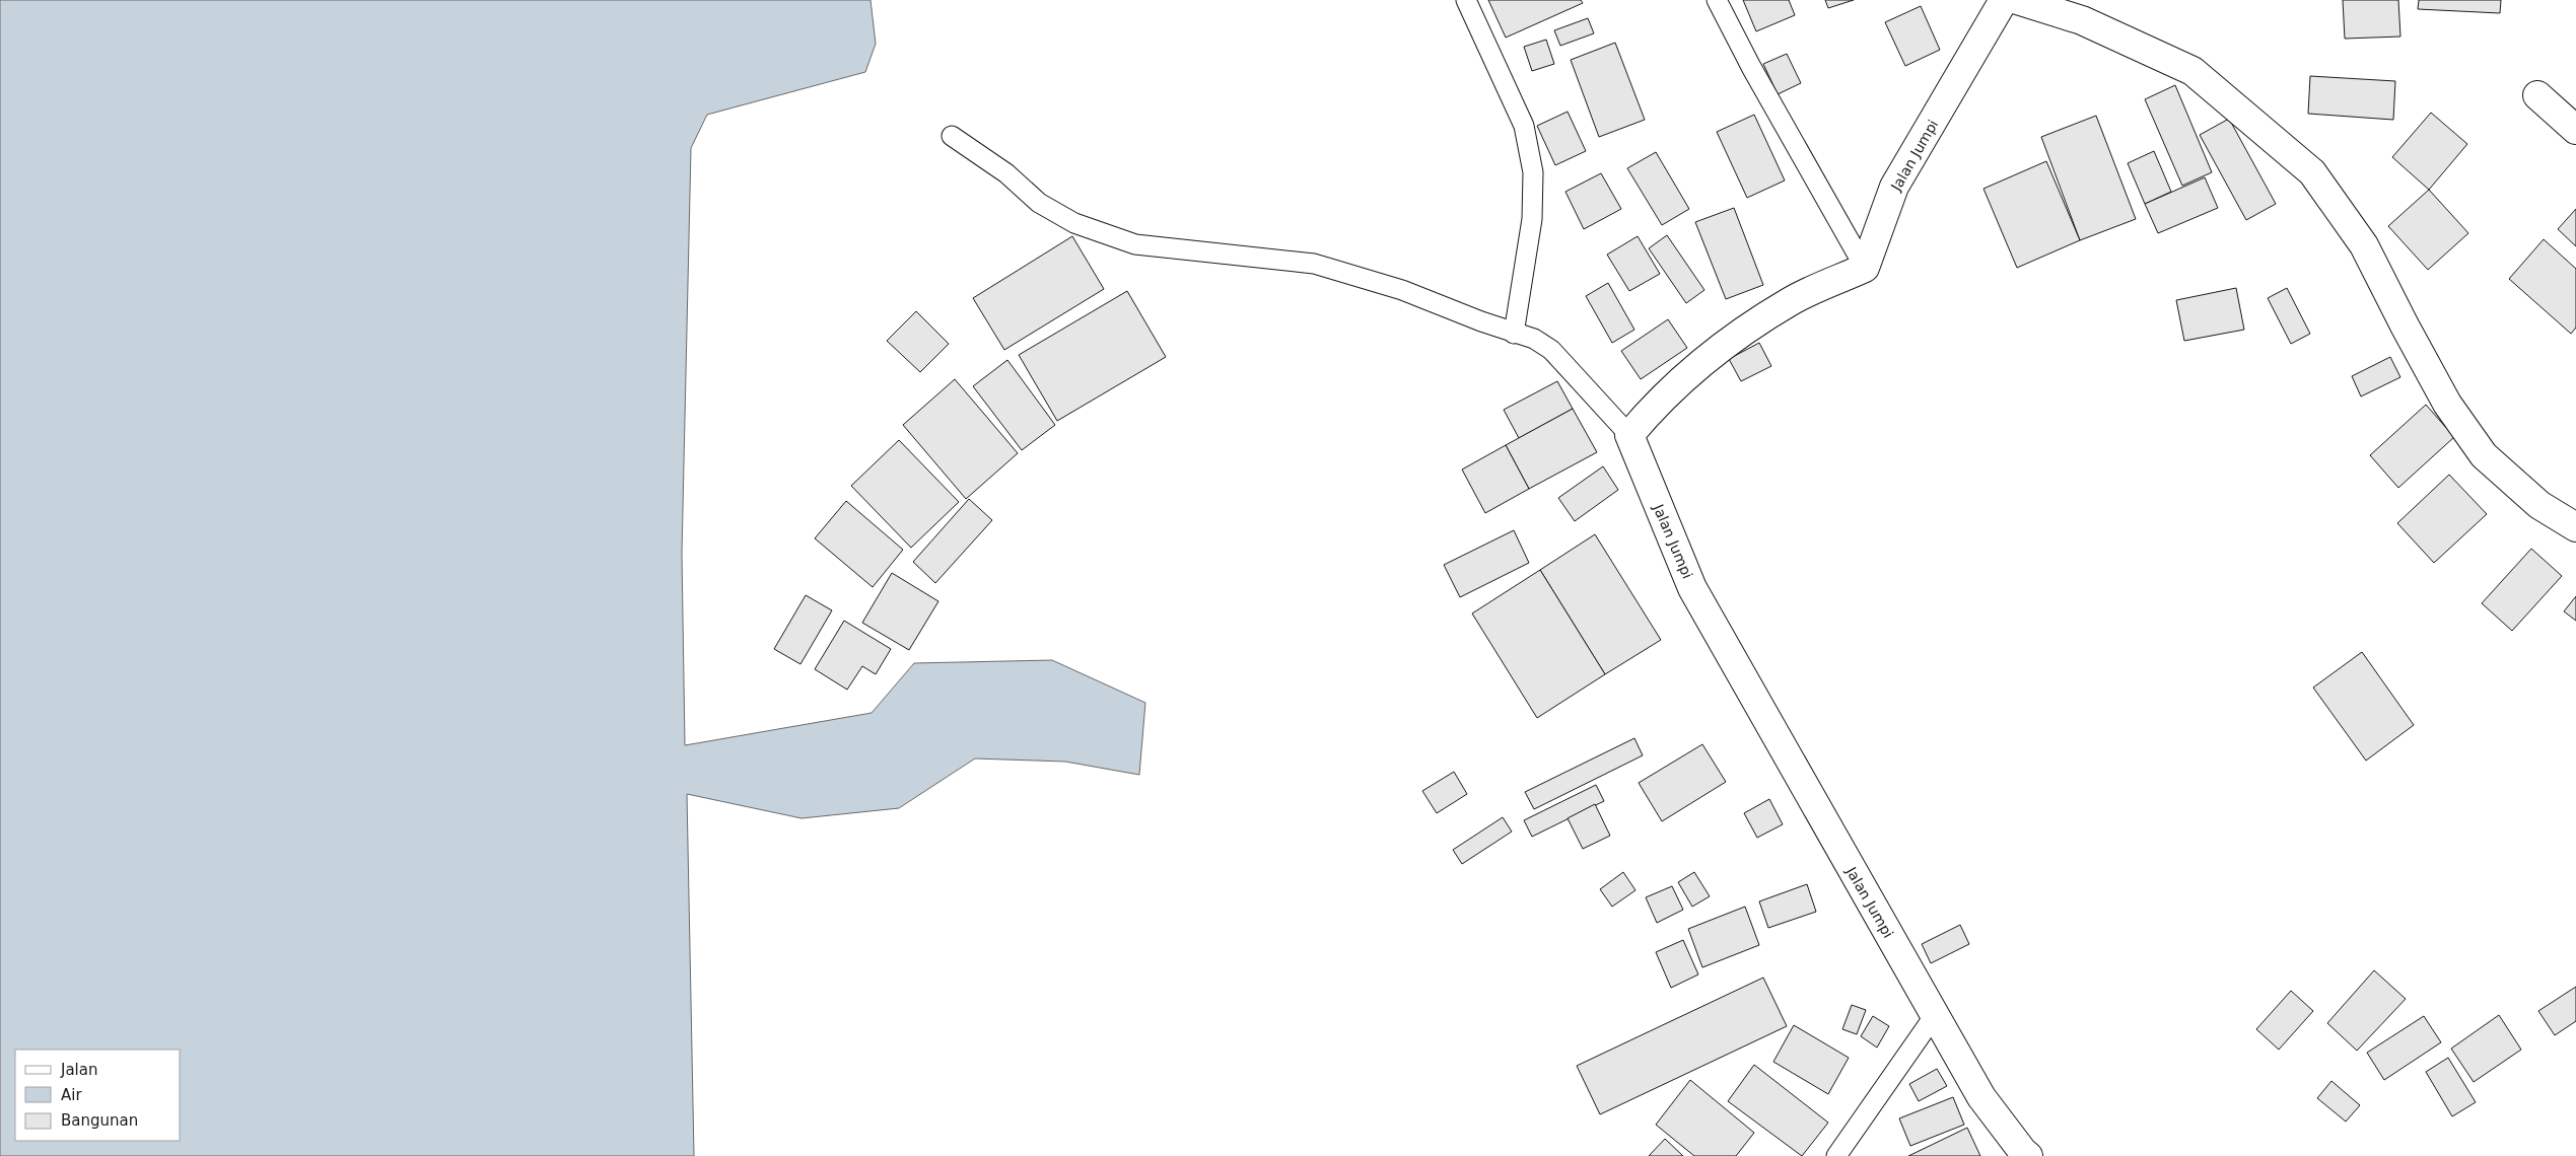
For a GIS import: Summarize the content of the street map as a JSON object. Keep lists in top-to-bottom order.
{
  "streets": {
    "street": ["Jalan Jumpi"]
  },
  "legend": ["Jalan", "Air", "Bangunan"]
}
